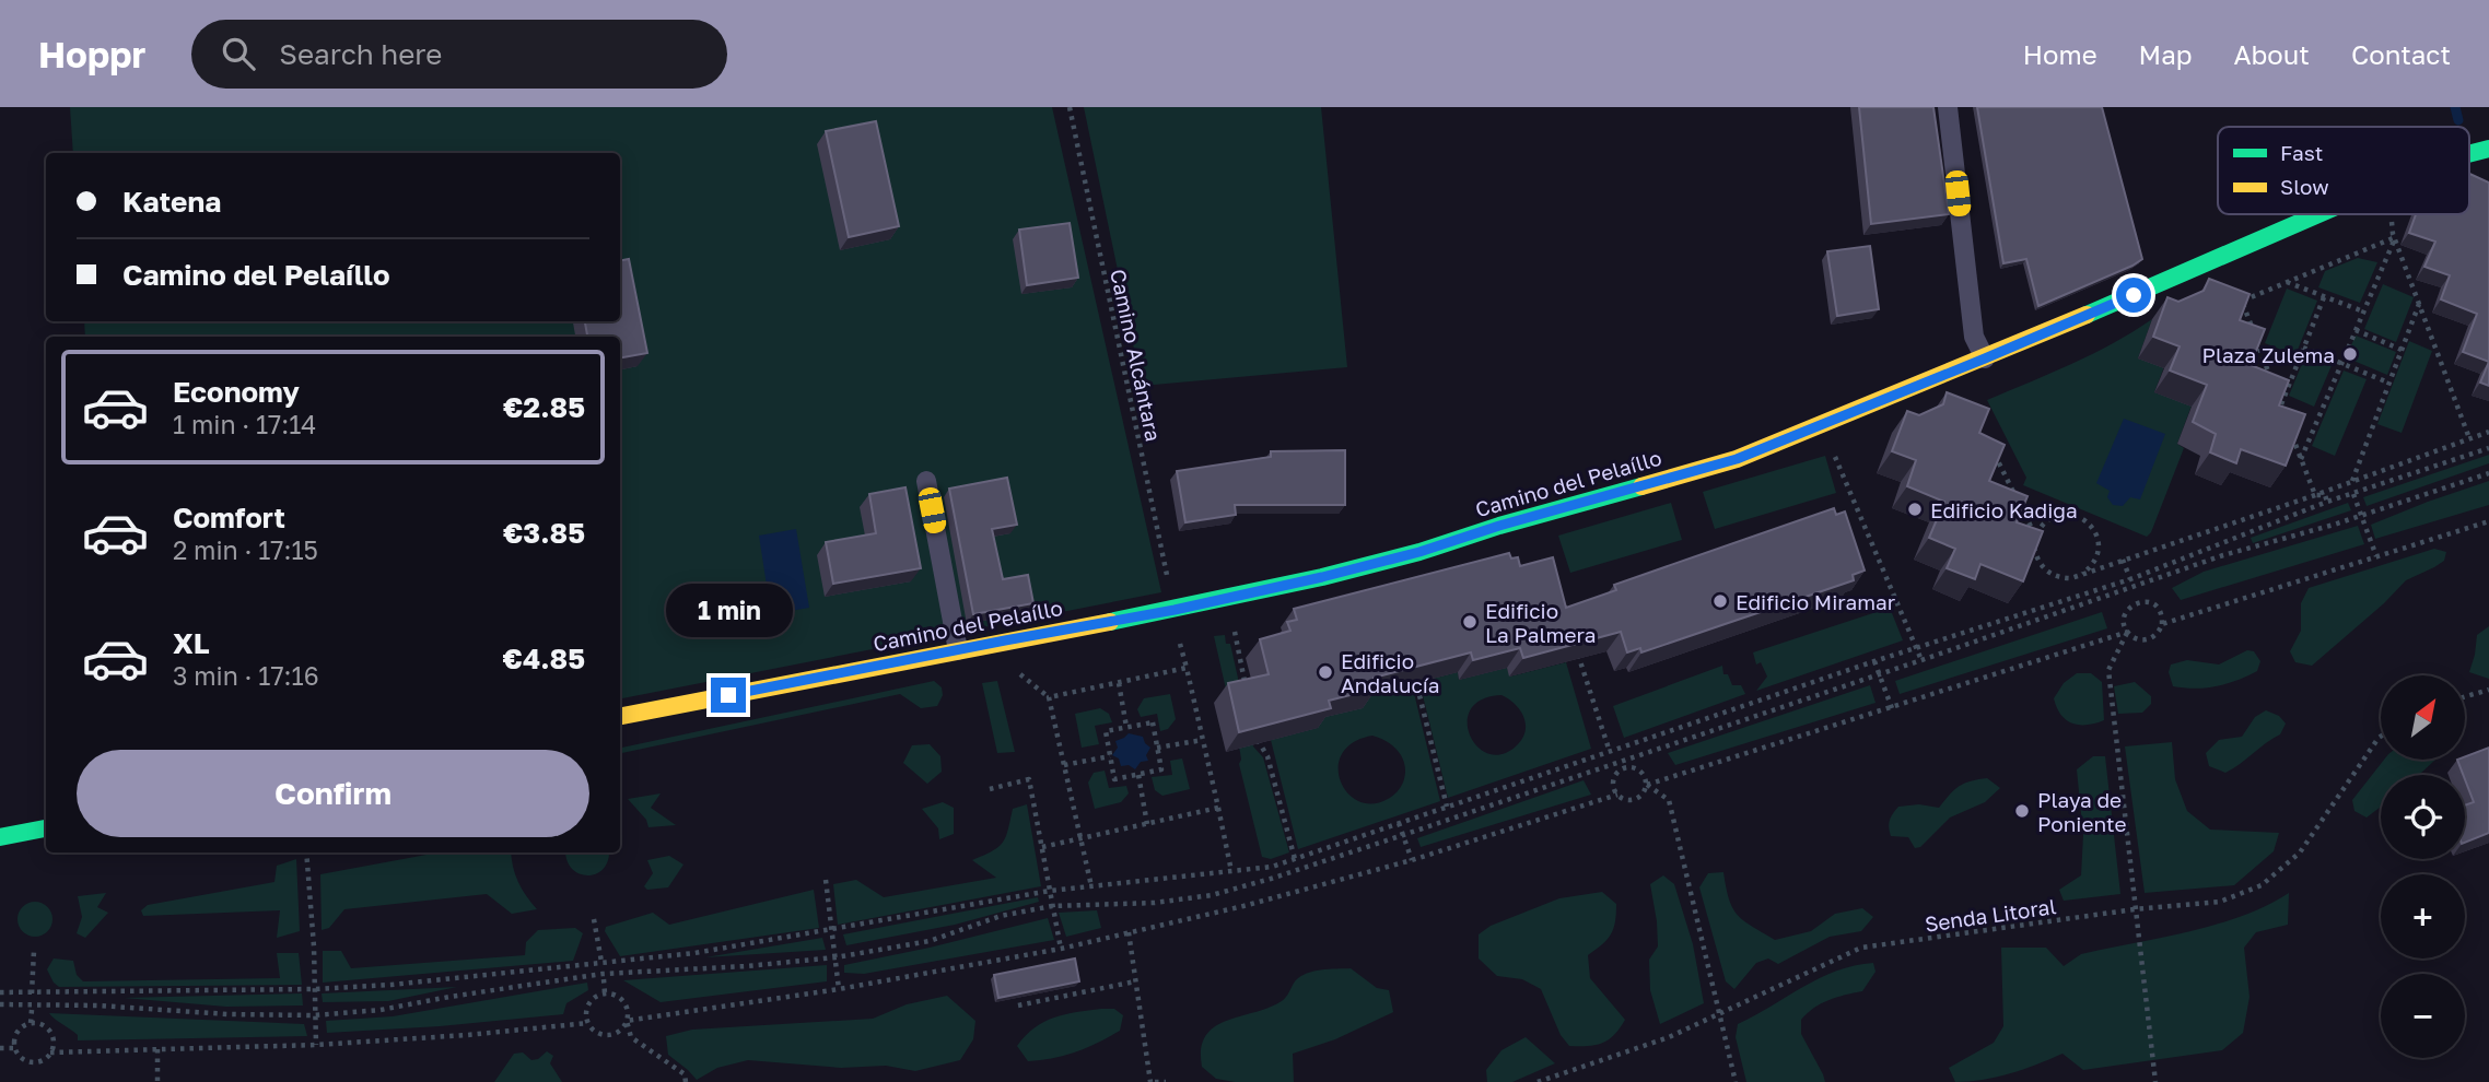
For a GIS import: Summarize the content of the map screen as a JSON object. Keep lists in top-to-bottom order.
{
  "streets": {
    "street": ["Camino del Pelaíllo"],
    "path": ["Camino Alcántara", "Senda Litoral"]
  },
  "crossings": [
    ["Camino Alcántara", "Camino del Pelaíllo"]
  ],
  "places": [
    "Plaza Zulema",
    "Edificio Kadiga",
    "Edificio Miramar",
    "Edificio La Palmera",
    "Edificio Andalucía",
    "Playa de Poniente"
  ],
  "legend": ["Fast", "Slow"],
  "north": "top right",
  "page": {
    "header": "Hoppr",
    "search": "Search here",
    "nav": [
      "Home",
      "Map",
      "About",
      "Contact"
    ],
    "banner": ["Katena", "Camino del Pelaíllo"],
    "list": [
      {
        "name": "Economy",
        "note": "1 min · 17:14",
        "value": "€2.85"
      },
      {
        "name": "Comfort",
        "note": "2 min · 17:15",
        "value": "€3.85"
      },
      {
        "name": "XL",
        "note": "3 min · 17:16",
        "value": "€4.85"
      }
    ],
    "bubble": "1 min",
    "map_buttons": ["+", "−"],
    "buttons": "Confirm"
  }
}
